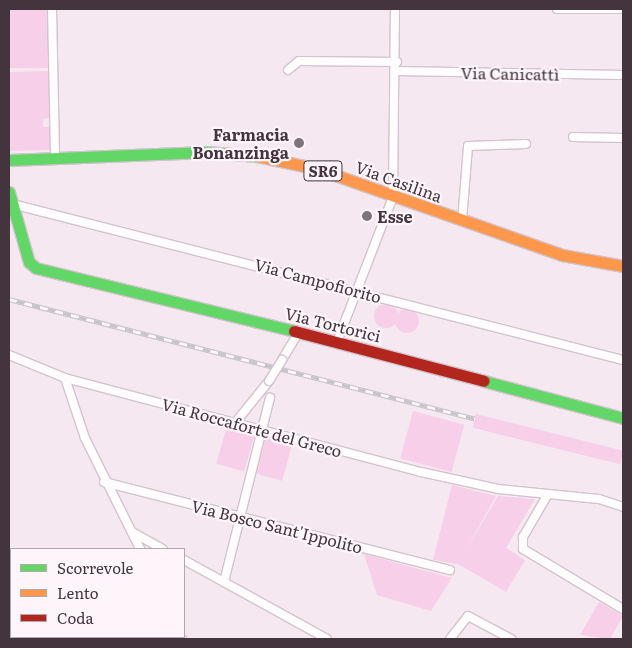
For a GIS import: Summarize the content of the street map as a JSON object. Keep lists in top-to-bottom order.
{
  "streets": {
    "street": [
      "Via Canicattì",
      "SR6",
      "Via Casilina",
      "Via Campofiorito",
      "Via Tortorici",
      "Via Roccaforte del Greco",
      "Via Bosco Sant'Ippolito"
    ]
  },
  "crossings": [
    ["Via Campofiorito", "Via Tortorici"]
  ],
  "places": ["Farmacia Bonanzinga", "Esse"],
  "legend": ["Scorrevole", "Lento", "Coda"]
}
